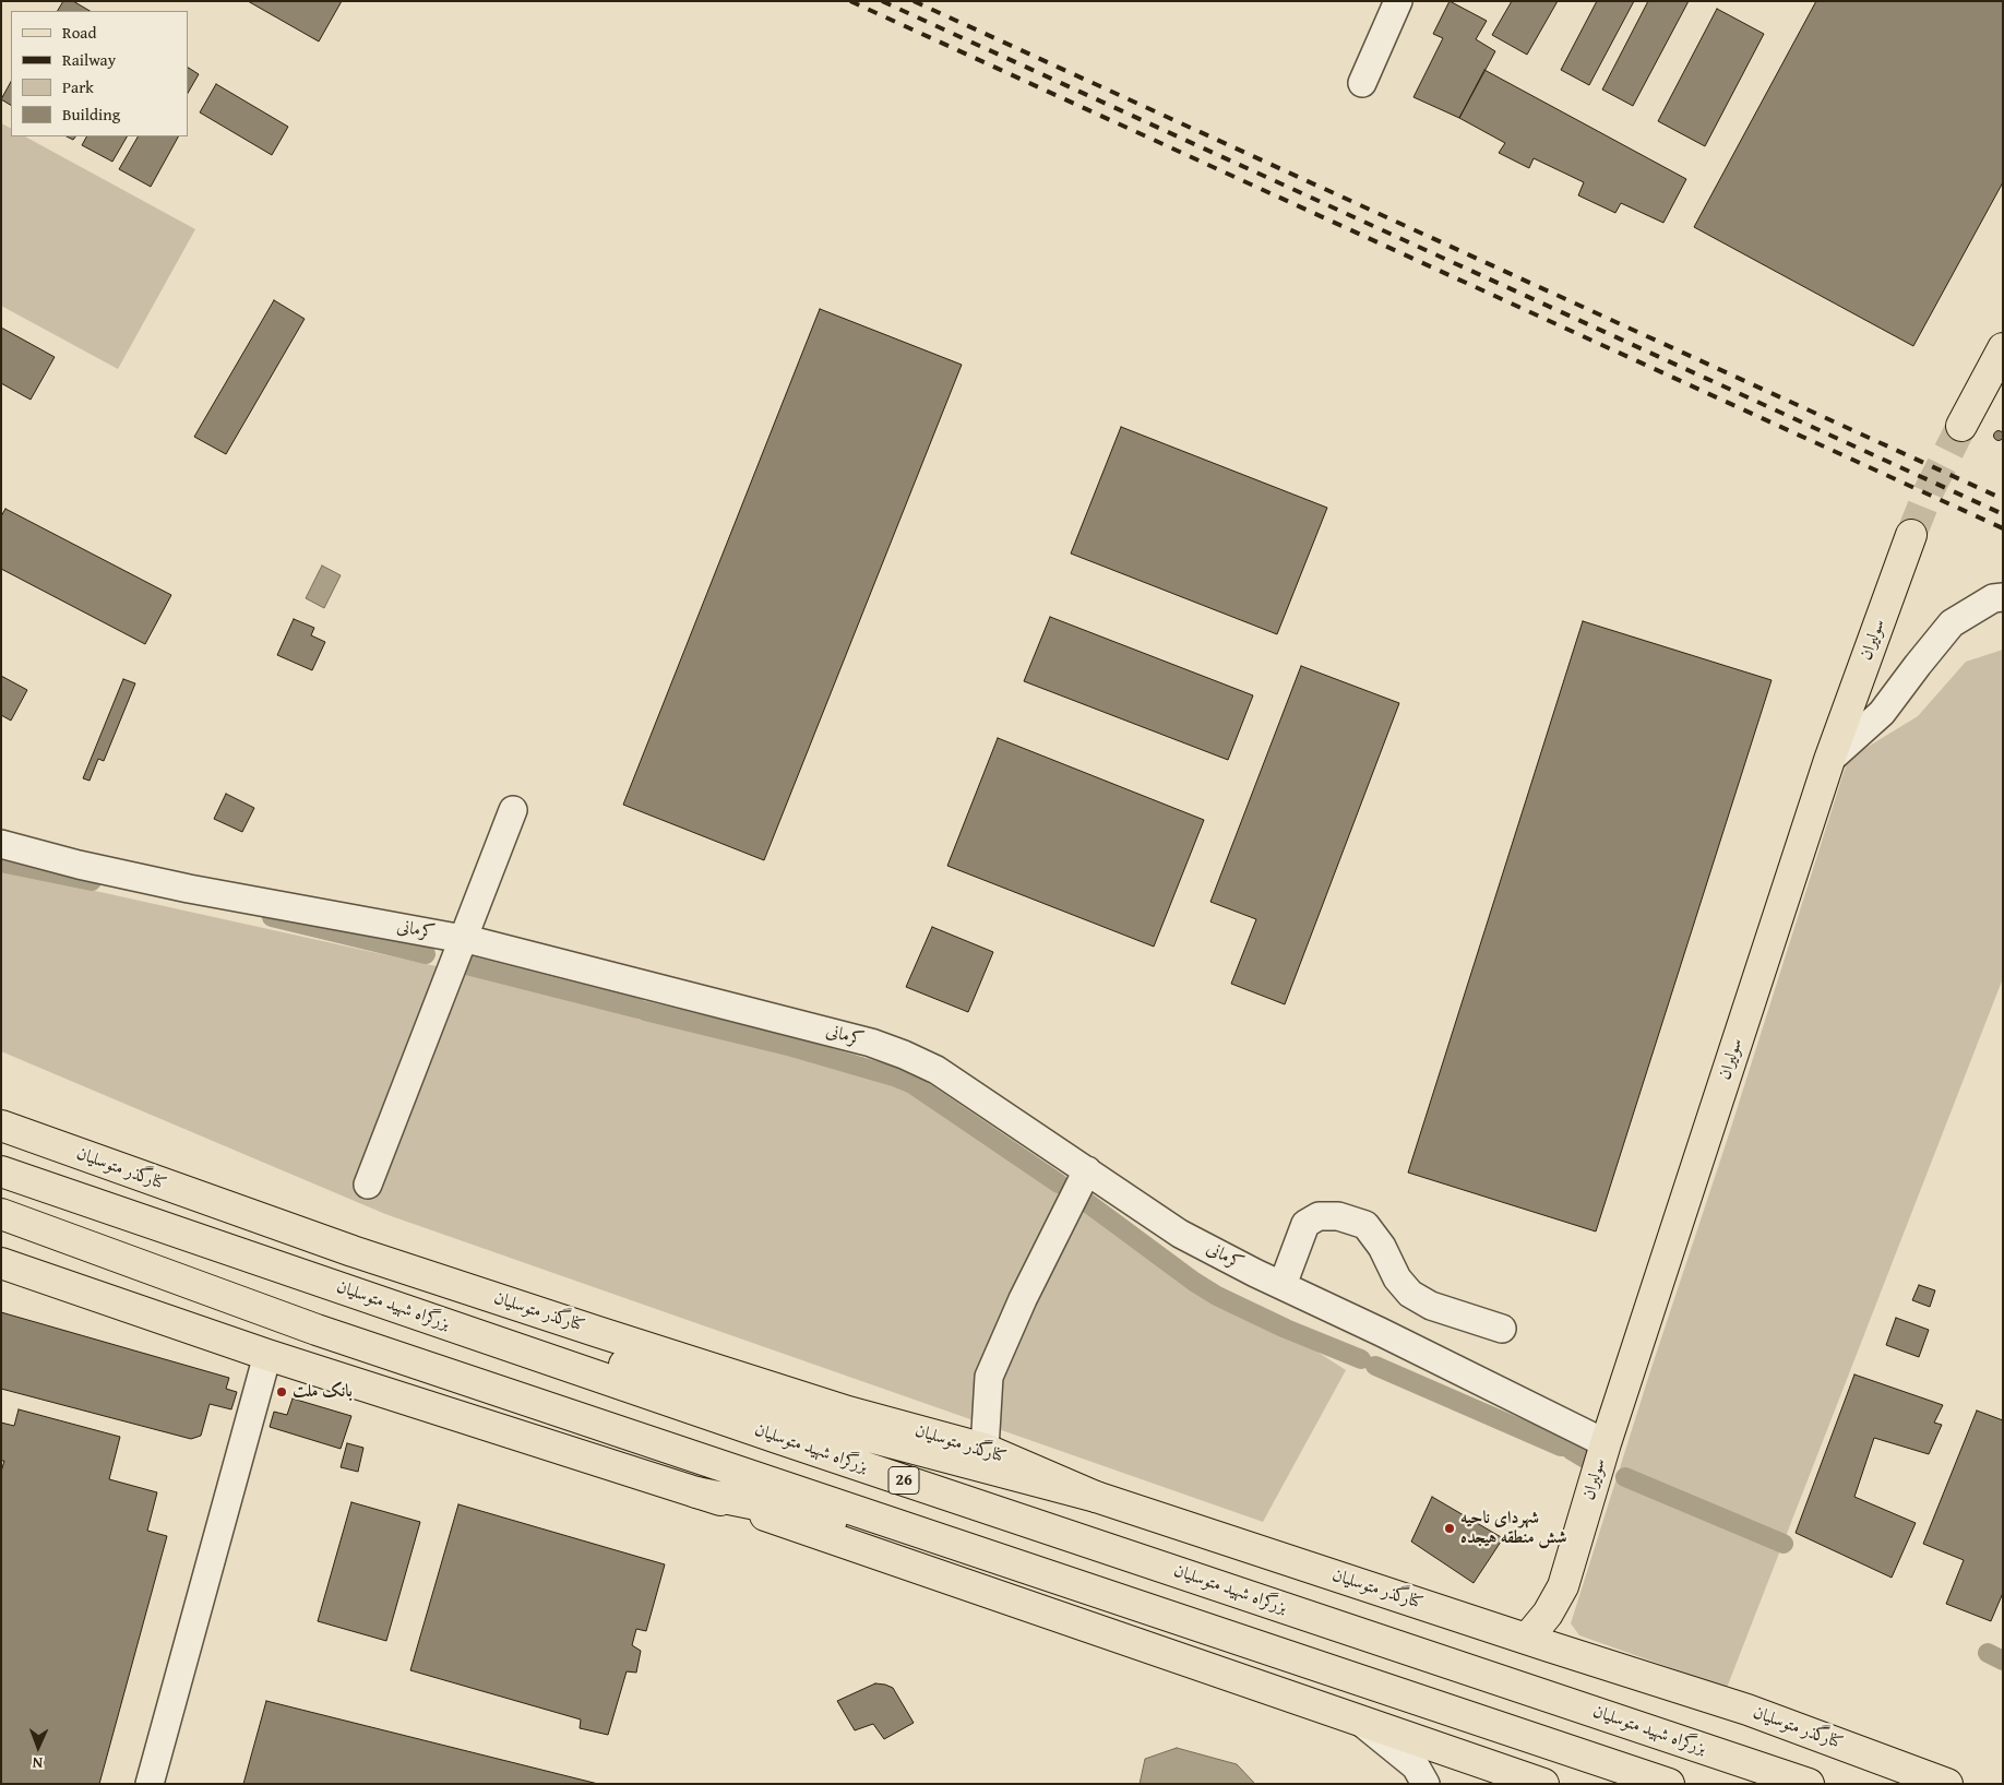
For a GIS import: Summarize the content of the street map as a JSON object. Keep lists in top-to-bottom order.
{
  "streets": {
    "main road": [
      "سولیران",
      "کنارگذر متوسلیان",
      "بزرگراه شهید متوسلیان",
      "26"
    ],
    "street": ["کرمانی"]
  },
  "crossings": [
    ["سولیران", "کرمانی"]
  ],
  "places": ["بانک ملت", "شهردای ناحیه شش منطقه هیجده"],
  "legend": [
    "Road",
    "Railway",
    "Park",
    "Building"
  ],
  "north": "bottom"
}
